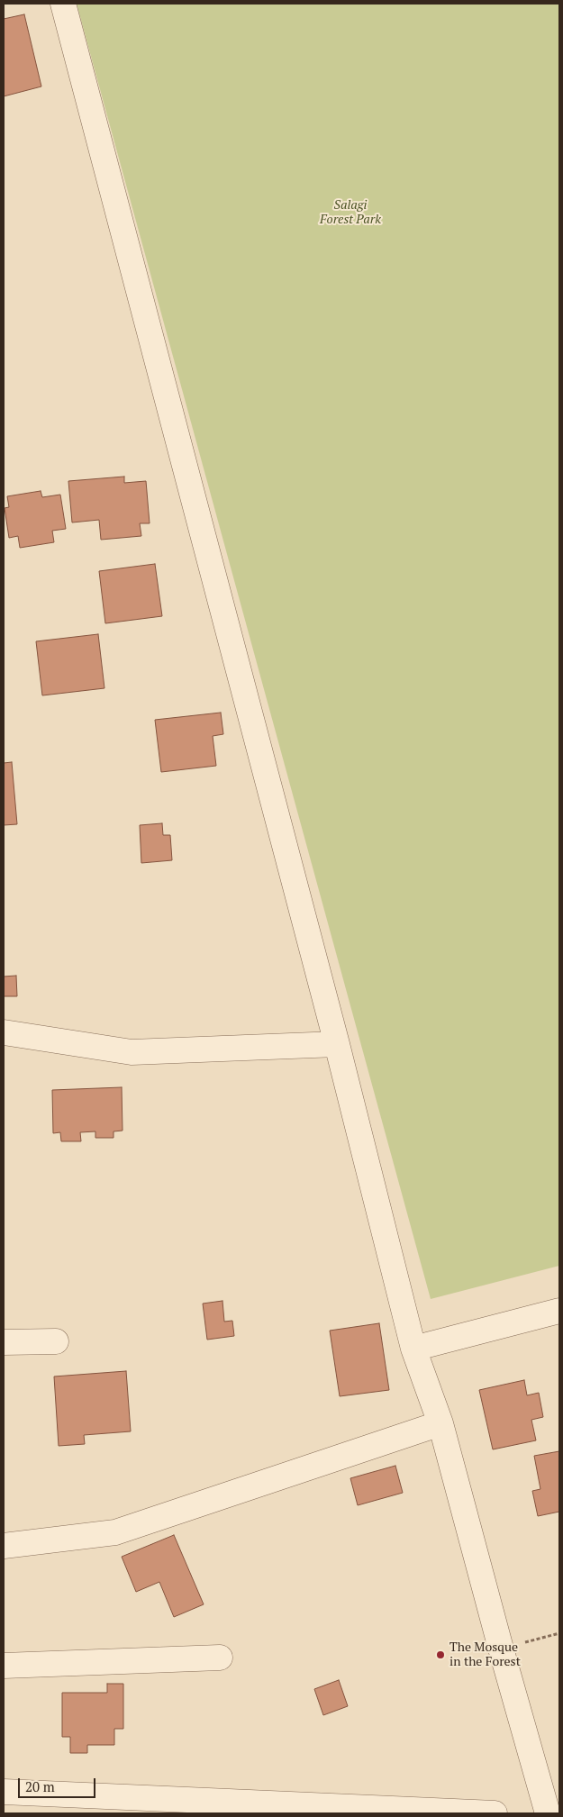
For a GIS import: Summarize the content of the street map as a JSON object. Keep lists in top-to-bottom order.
{
  "parks": ["Salagi Forest Park"],
  "places": ["The Mosque in the Forest"],
  "scale_bar": "20 m"
}
